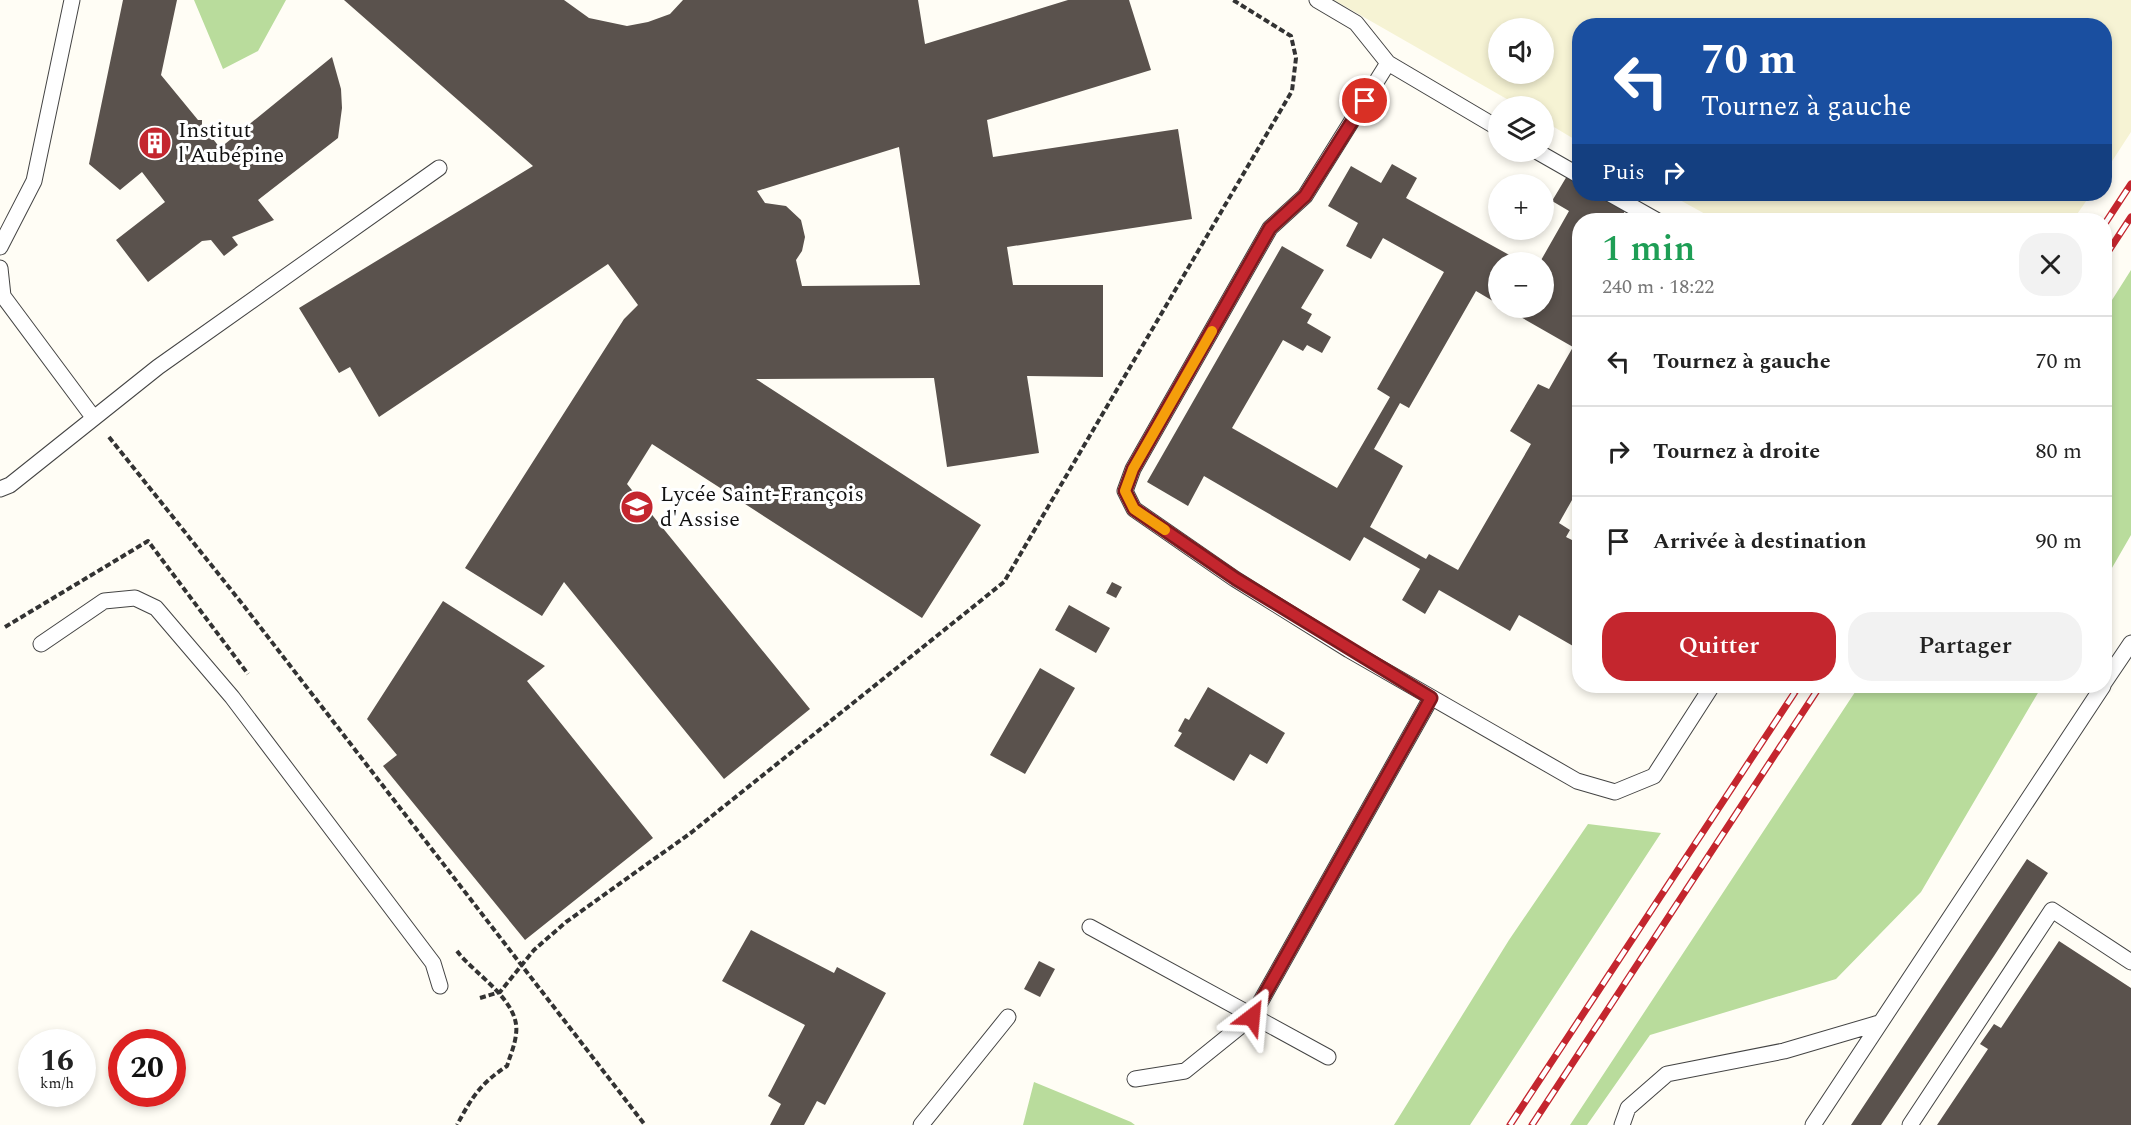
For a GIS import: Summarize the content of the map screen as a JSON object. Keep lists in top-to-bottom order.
{
  "places": {
    "building": ["Institut l'Aubépine"],
    "school or university": ["Lycée Saint-François d'Assise"]
  },
  "page": {
    "map_buttons": ["+", "−"],
    "turn": ["70 m", "Tournez à gauche"],
    "then": "Puis",
    "heading": ["1 min", "240 m · 18:22"],
    "list": [
      {
        "name": "Tournez à gauche",
        "value": "70 m"
      },
      {
        "name": "Tournez à droite",
        "value": "80 m"
      },
      {
        "name": "Arrivée à destination",
        "value": "90 m"
      }
    ],
    "buttons": ["Quitter", "Partager"],
    "speed": "16 km/h",
    "limit": "20"
  }
}
